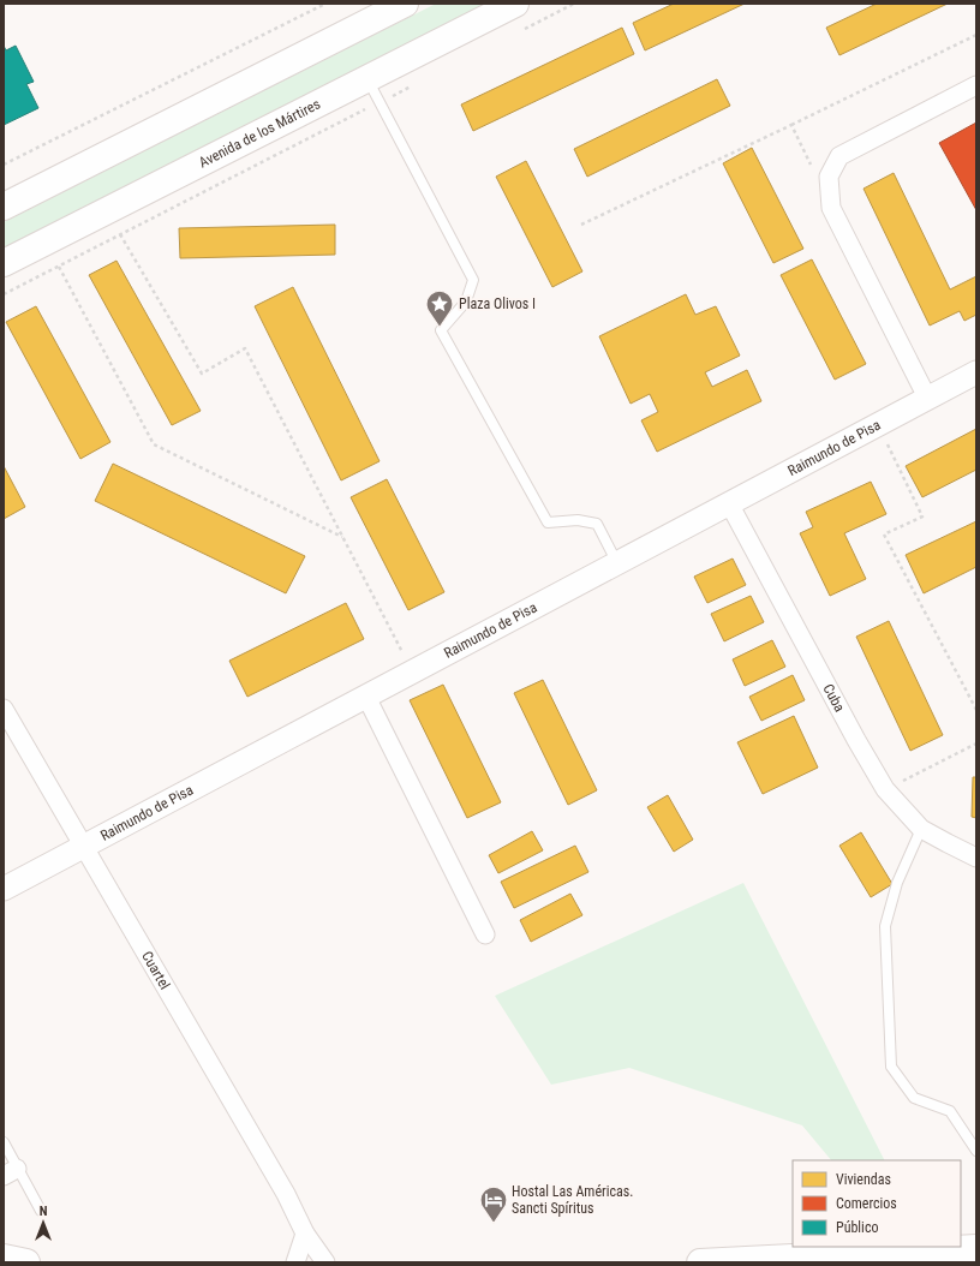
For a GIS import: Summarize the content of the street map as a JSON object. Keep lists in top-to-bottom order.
{
  "streets": {
    "main road": ["Avenida de los Mártires"],
    "street": ["Raimundo de Pisa", "Cuba", "Cuartel"]
  },
  "crossings": [
    ["Raimundo de Pisa", "Cuba"],
    ["Raimundo de Pisa", "Cuartel"]
  ],
  "places": {
    "place": ["Plaza Olivos I"],
    "hotel": ["Hostal Las Américas. Sancti Spíritus"]
  },
  "legend": ["Viviendas", "Comercios", "Público"],
  "north": "top"
}
